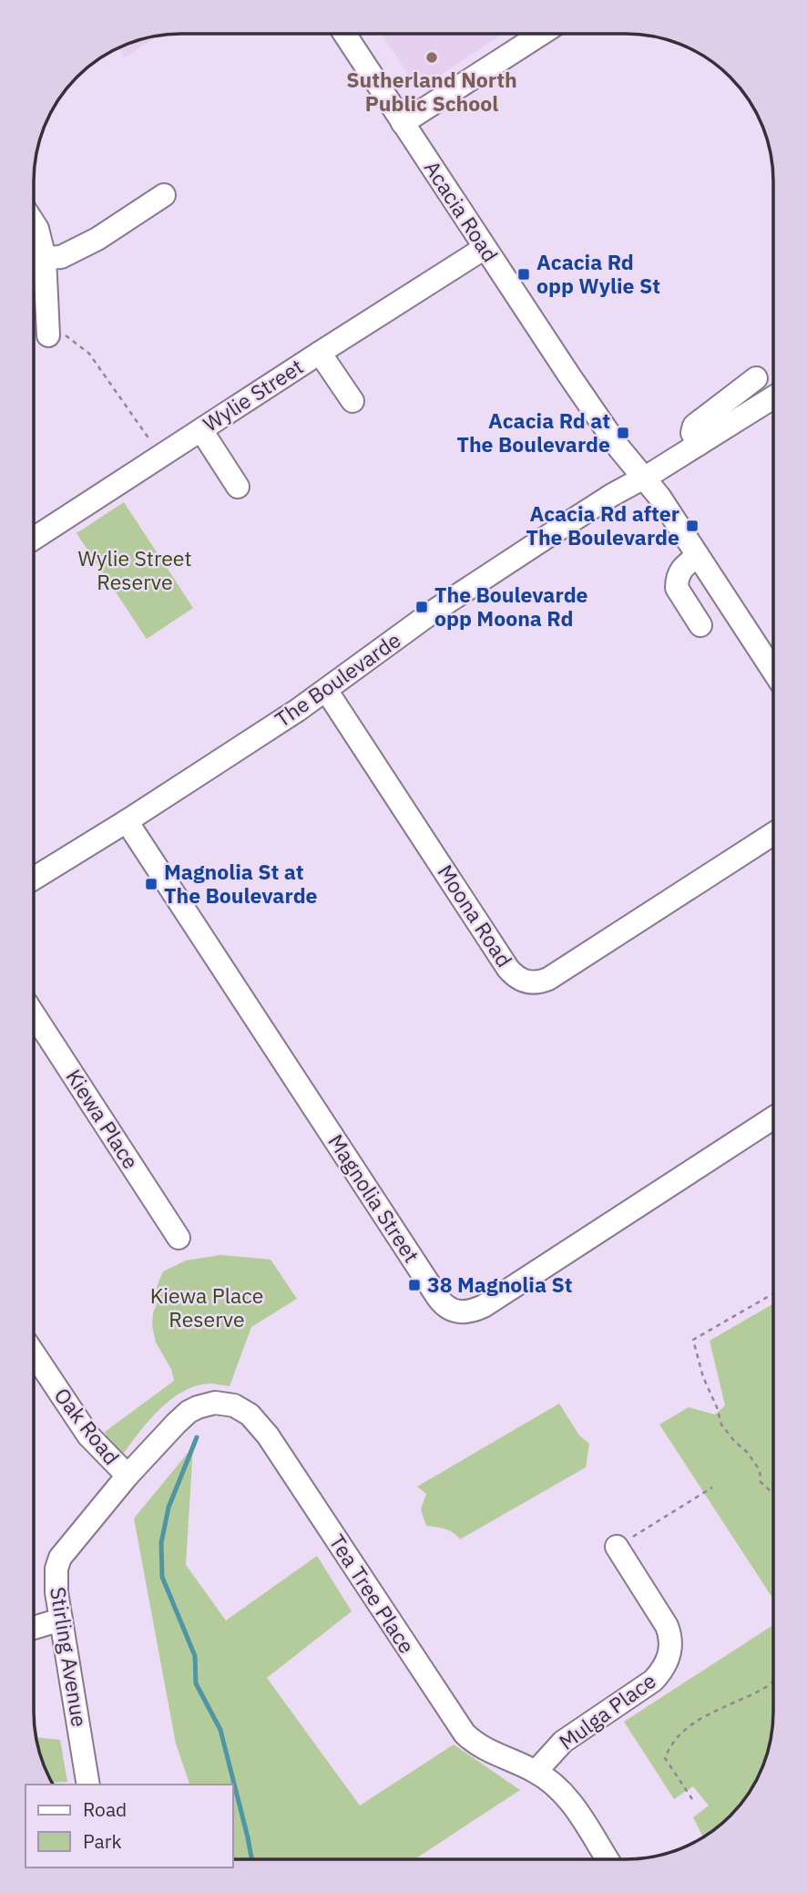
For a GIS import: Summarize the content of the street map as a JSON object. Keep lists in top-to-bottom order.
{
  "streets": {
    "street": [
      "Acacia Road",
      "Wylie Street",
      "The Boulevarde",
      "Moona Road",
      "Kiewa Place",
      "Magnolia Street",
      "Oak Road",
      "Tea Tree Place",
      "Stirling Avenue",
      "Mulga Place"
    ]
  },
  "crossings": [
    ["Acacia Road", "Wylie Street"],
    ["Acacia Road", "The Boulevarde"],
    ["The Boulevarde", "Moona Road"],
    ["The Boulevarde", "Magnolia Street"],
    ["Oak Road", "Tea Tree Place"],
    ["Oak Road", "Stirling Avenue"],
    ["Tea Tree Place", "Stirling Avenue"],
    ["Tea Tree Place", "Mulga Place"]
  ],
  "parks": ["Wylie Street Reserve", "Kiewa Place Reserve"],
  "places": {
    "other": ["Sutherland North Public School"],
    "transit": [
      "Acacia Rd opp Wylie St",
      "Acacia Rd at The Boulevarde",
      "Acacia Rd after The Boulevarde",
      "The Boulevarde opp Moona Rd",
      "Magnolia St at The Boulevarde",
      "38 Magnolia St"
    ]
  },
  "legend": ["Road", "Park"]
}
